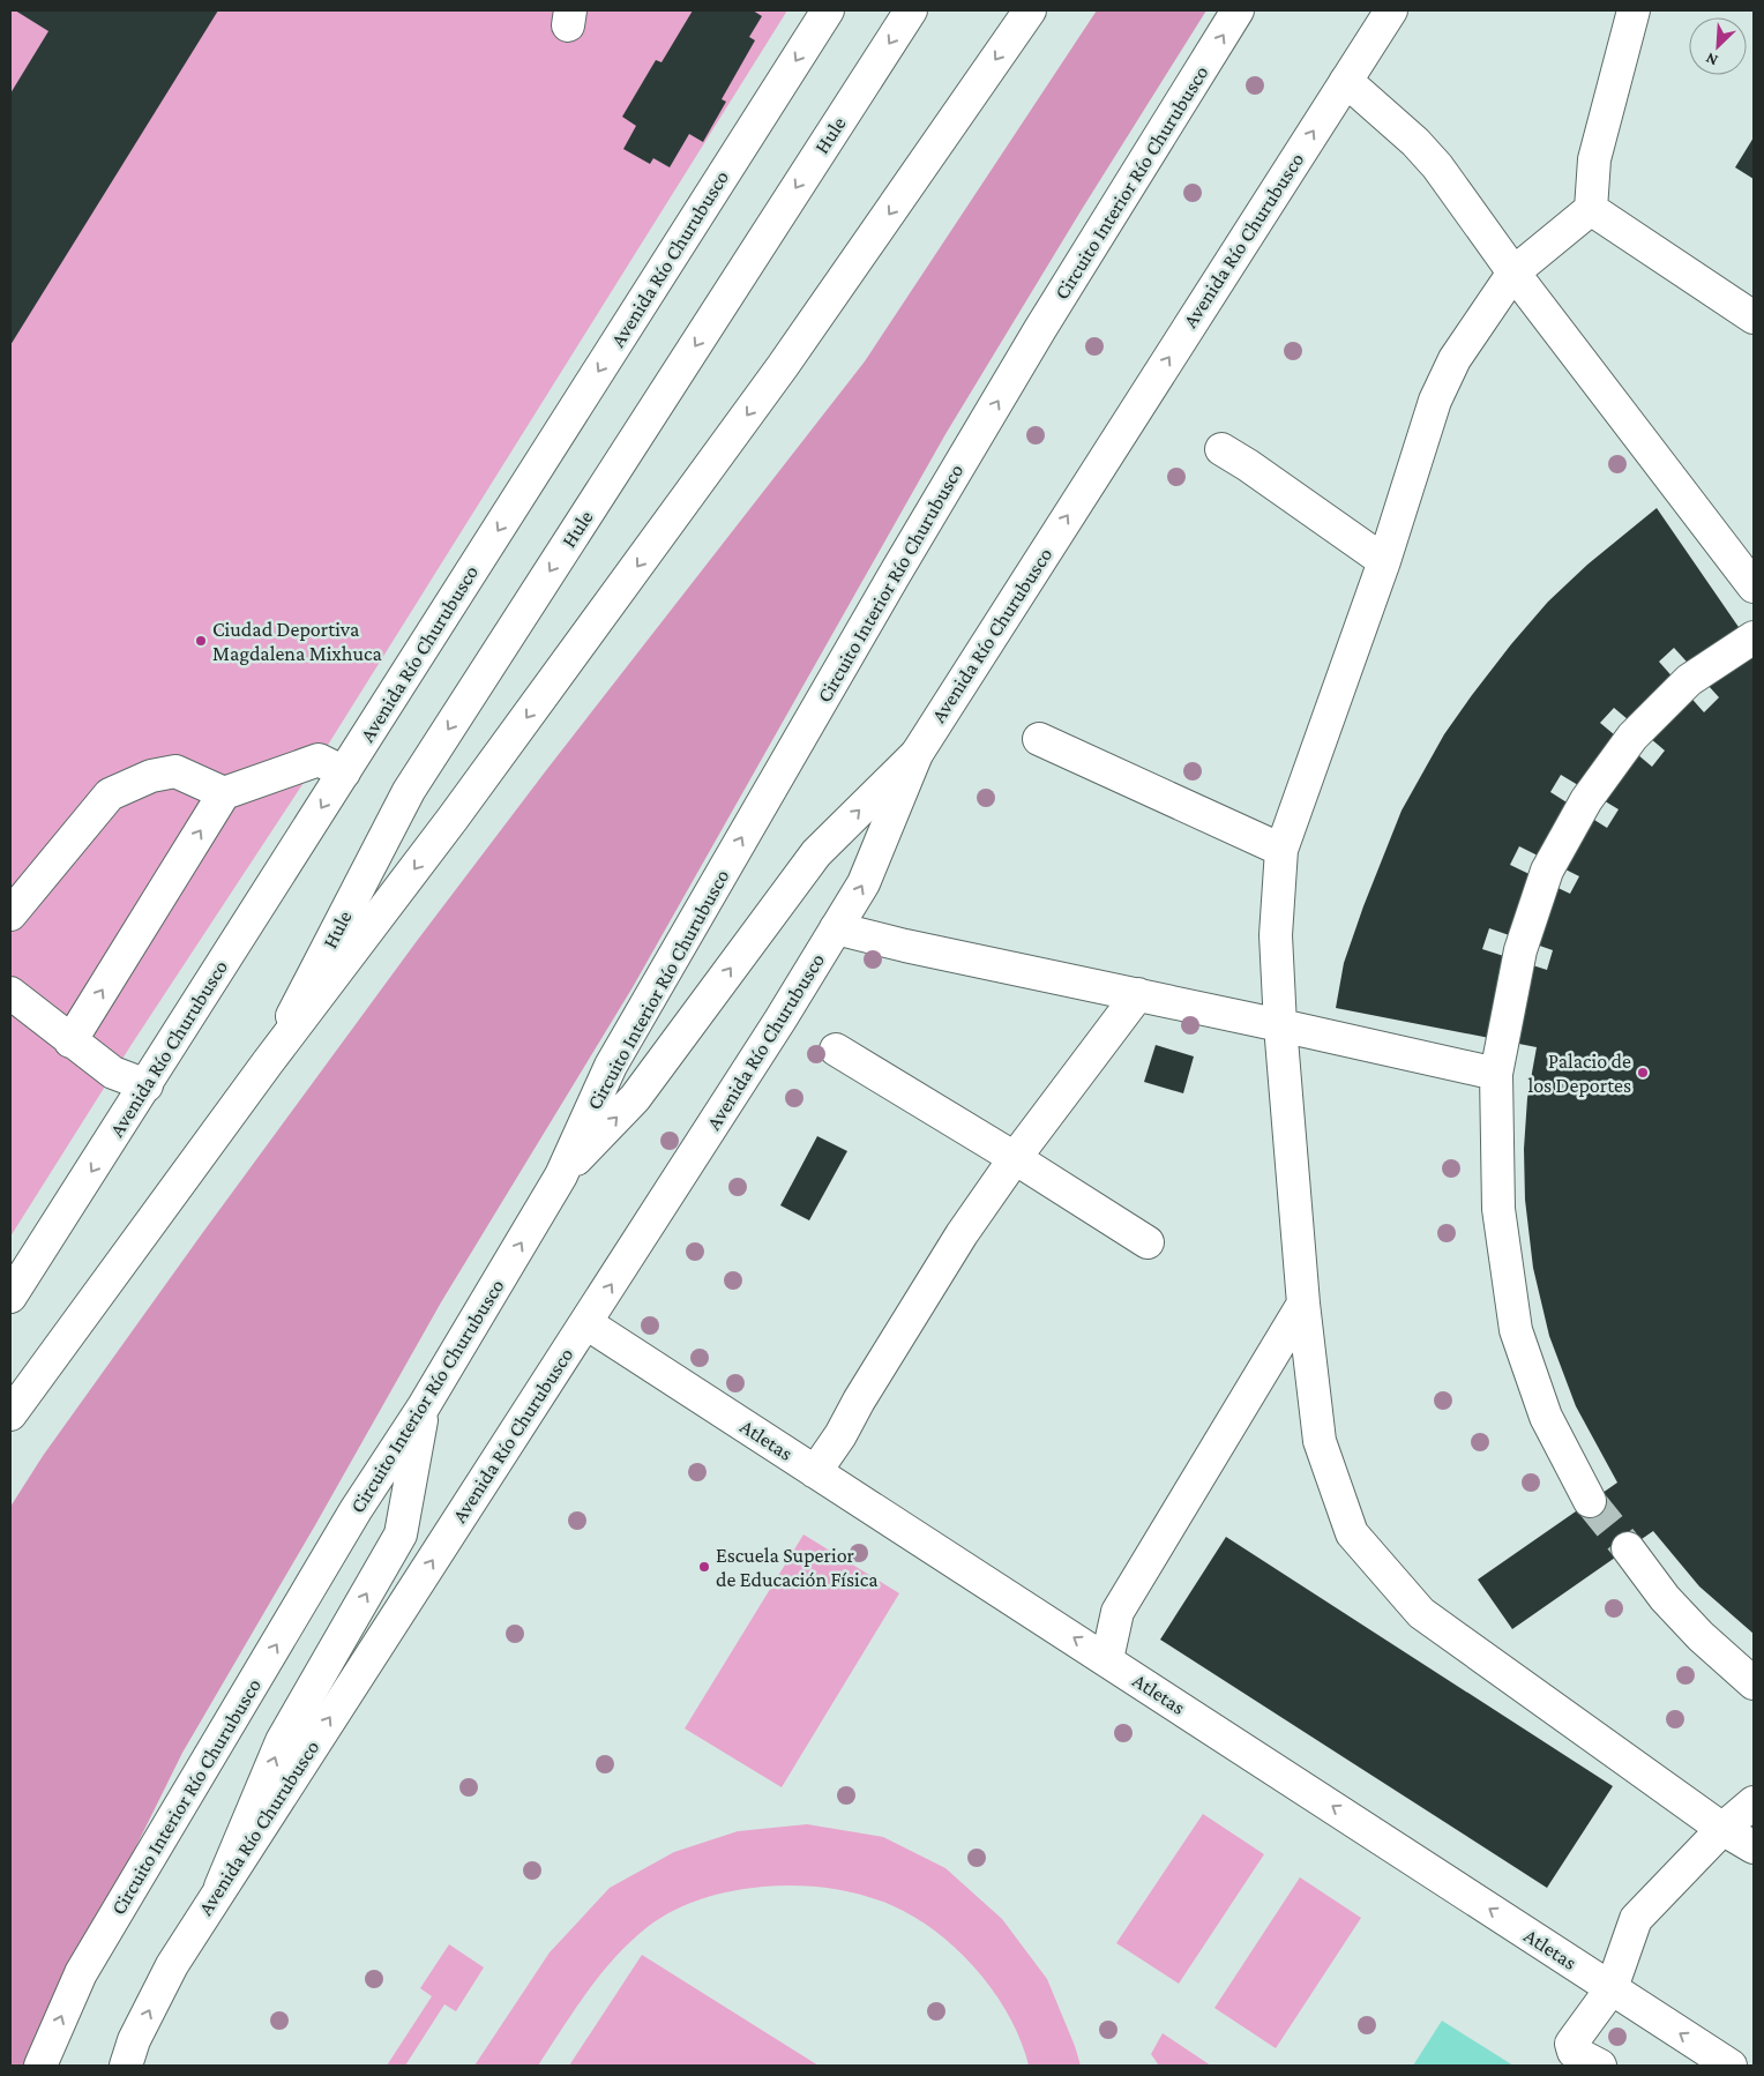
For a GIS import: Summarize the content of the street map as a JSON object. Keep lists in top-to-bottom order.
{
  "streets": {
    "main road": [
      "Hule",
      "Circuito Interior Río Churubusco",
      "Avenida Río Churubusco",
      "Atletas"
    ]
  },
  "crossings": [
    ["Avenida Río Churubusco", "Atletas"]
  ],
  "one_way": ["Atletas"],
  "places": ["Ciudad Deportiva Magdalena Mixhuca", "Palacio de los Deportes", "Escuela Superior de Educación Física"],
  "north": "bottom left"
}
